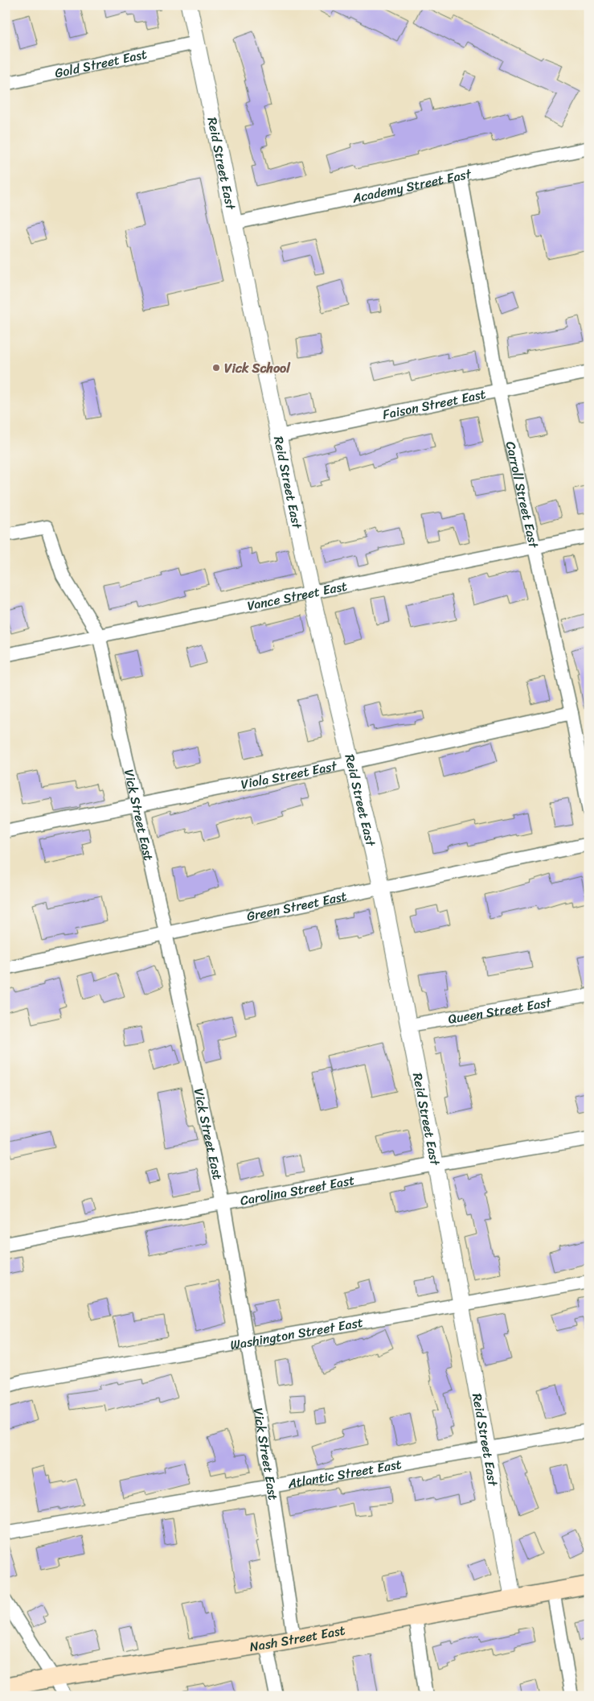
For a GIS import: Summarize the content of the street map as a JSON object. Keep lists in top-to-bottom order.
{
  "streets": {
    "main road": ["Nash Street East"],
    "street": [
      "Gold Street East",
      "Reid Street East",
      "Academy Street East",
      "Faison Street East",
      "Carroll Street East",
      "Vance Street East",
      "Viola Street East",
      "Vick Street East",
      "Green Street East",
      "Queen Street East",
      "Carolina Street East",
      "Washington Street East",
      "Atlantic Street East"
    ]
  },
  "crossings": [
    ["Gold Street East", "Reid Street East"],
    ["Reid Street East", "Academy Street East"],
    ["Reid Street East", "Faison Street East"],
    ["Reid Street East", "Vance Street East"],
    ["Reid Street East", "Viola Street East"],
    ["Reid Street East", "Green Street East"],
    ["Reid Street East", "Queen Street East"],
    ["Reid Street East", "Carolina Street East"],
    ["Reid Street East", "Washington Street East"],
    ["Reid Street East", "Atlantic Street East"],
    ["Reid Street East", "Nash Street East"],
    ["Academy Street East", "Carroll Street East"],
    ["Faison Street East", "Carroll Street East"],
    ["Carroll Street East", "Vance Street East"],
    ["Carroll Street East", "Viola Street East"],
    ["Vance Street East", "Vick Street East"],
    ["Viola Street East", "Vick Street East"],
    ["Vick Street East", "Green Street East"],
    ["Vick Street East", "Carolina Street East"],
    ["Vick Street East", "Washington Street East"],
    ["Vick Street East", "Atlantic Street East"],
    ["Vick Street East", "Nash Street East"]
  ],
  "places": ["Vick School"]
}
